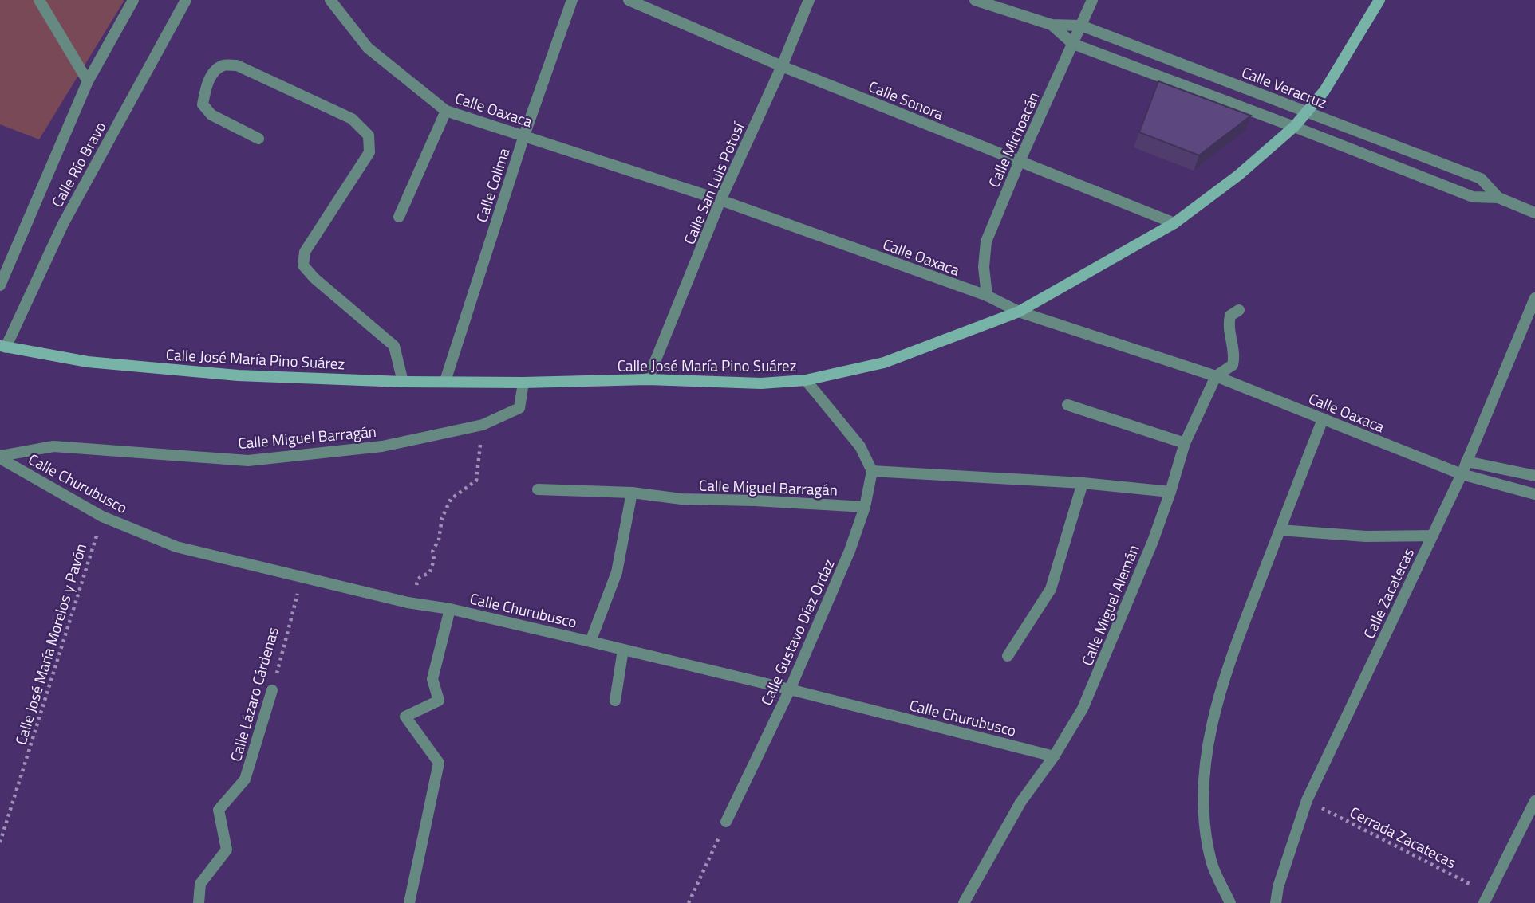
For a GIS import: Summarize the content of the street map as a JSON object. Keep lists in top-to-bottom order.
{
  "streets": {
    "main road": ["Calle José María Pino Suárez"],
    "street": [
      "Calle Veracruz",
      "Calle Sonora",
      "Calle Oaxaca",
      "Calle Michoacán",
      "Calle Río Bravo",
      "Calle San Luis Potosí",
      "Calle Colima",
      "Calle Miguel Barragán",
      "Calle Churubusco",
      "Calle Zacatecas",
      "Calle Miguel Alemán",
      "Calle Gustavo Díaz Ordaz",
      "Calle Lázaro Cárdenas"
    ],
    "path": ["Calle José María Morelos y Pavón", "Cerrada Zacatecas"]
  },
  "crossings": [
    ["Calle Veracruz", "Calle Michoacán"],
    ["Calle Veracruz", "Calle José María Pino Suárez"],
    ["Calle Sonora", "Calle Michoacán"],
    ["Calle Sonora", "Calle San Luis Potosí"],
    ["Calle Sonora", "Calle José María Pino Suárez"],
    ["Calle Oaxaca", "Calle Michoacán"],
    ["Calle Oaxaca", "Calle San Luis Potosí"],
    ["Calle Oaxaca", "Calle Colima"],
    ["Calle Oaxaca", "Calle José María Pino Suárez"],
    ["Calle Oaxaca", "Calle Zacatecas"],
    ["Calle Oaxaca", "Calle Miguel Alemán"],
    ["Calle Río Bravo", "Calle José María Pino Suárez"],
    ["Calle San Luis Potosí", "Calle José María Pino Suárez"],
    ["Calle Colima", "Calle José María Pino Suárez"],
    ["Calle José María Pino Suárez", "Calle Miguel Barragán"],
    ["Calle Miguel Barragán", "Calle Churubusco"],
    ["Calle Miguel Barragán", "Calle Gustavo Díaz Ordaz"],
    ["Calle Churubusco", "Calle Miguel Alemán"],
    ["Calle Churubusco", "Calle Gustavo Díaz Ordaz"],
    ["Calle Churubusco", "Calle José María Morelos y Pavón"],
    ["Calle Churubusco", "Calle Lázaro Cárdenas"],
    ["Calle Zacatecas", "Cerrada Zacatecas"]
  ]
}
